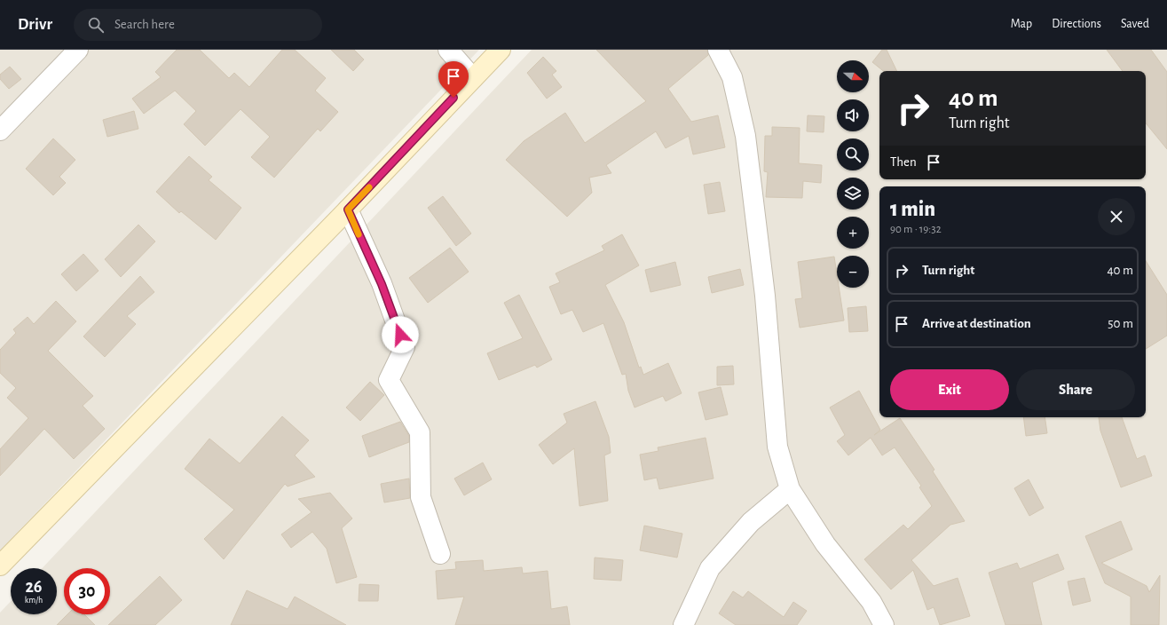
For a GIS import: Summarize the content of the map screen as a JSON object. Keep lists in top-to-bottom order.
{
  "north": "right",
  "page": {
    "header": "Drivr",
    "search": "Search here",
    "nav": ["Map", "Directions", "Saved"],
    "map_buttons": ["+", "−"],
    "turn": ["40 m", "Turn right"],
    "then": "Then",
    "heading": ["1 min", "90 m · 19:32"],
    "list": [
      {
        "name": "Turn right",
        "value": "40 m"
      },
      {
        "name": "Arrive at destination",
        "value": "50 m"
      }
    ],
    "buttons": ["Exit", "Share"],
    "speed": "26 km/h",
    "limit": "30"
  }
}
